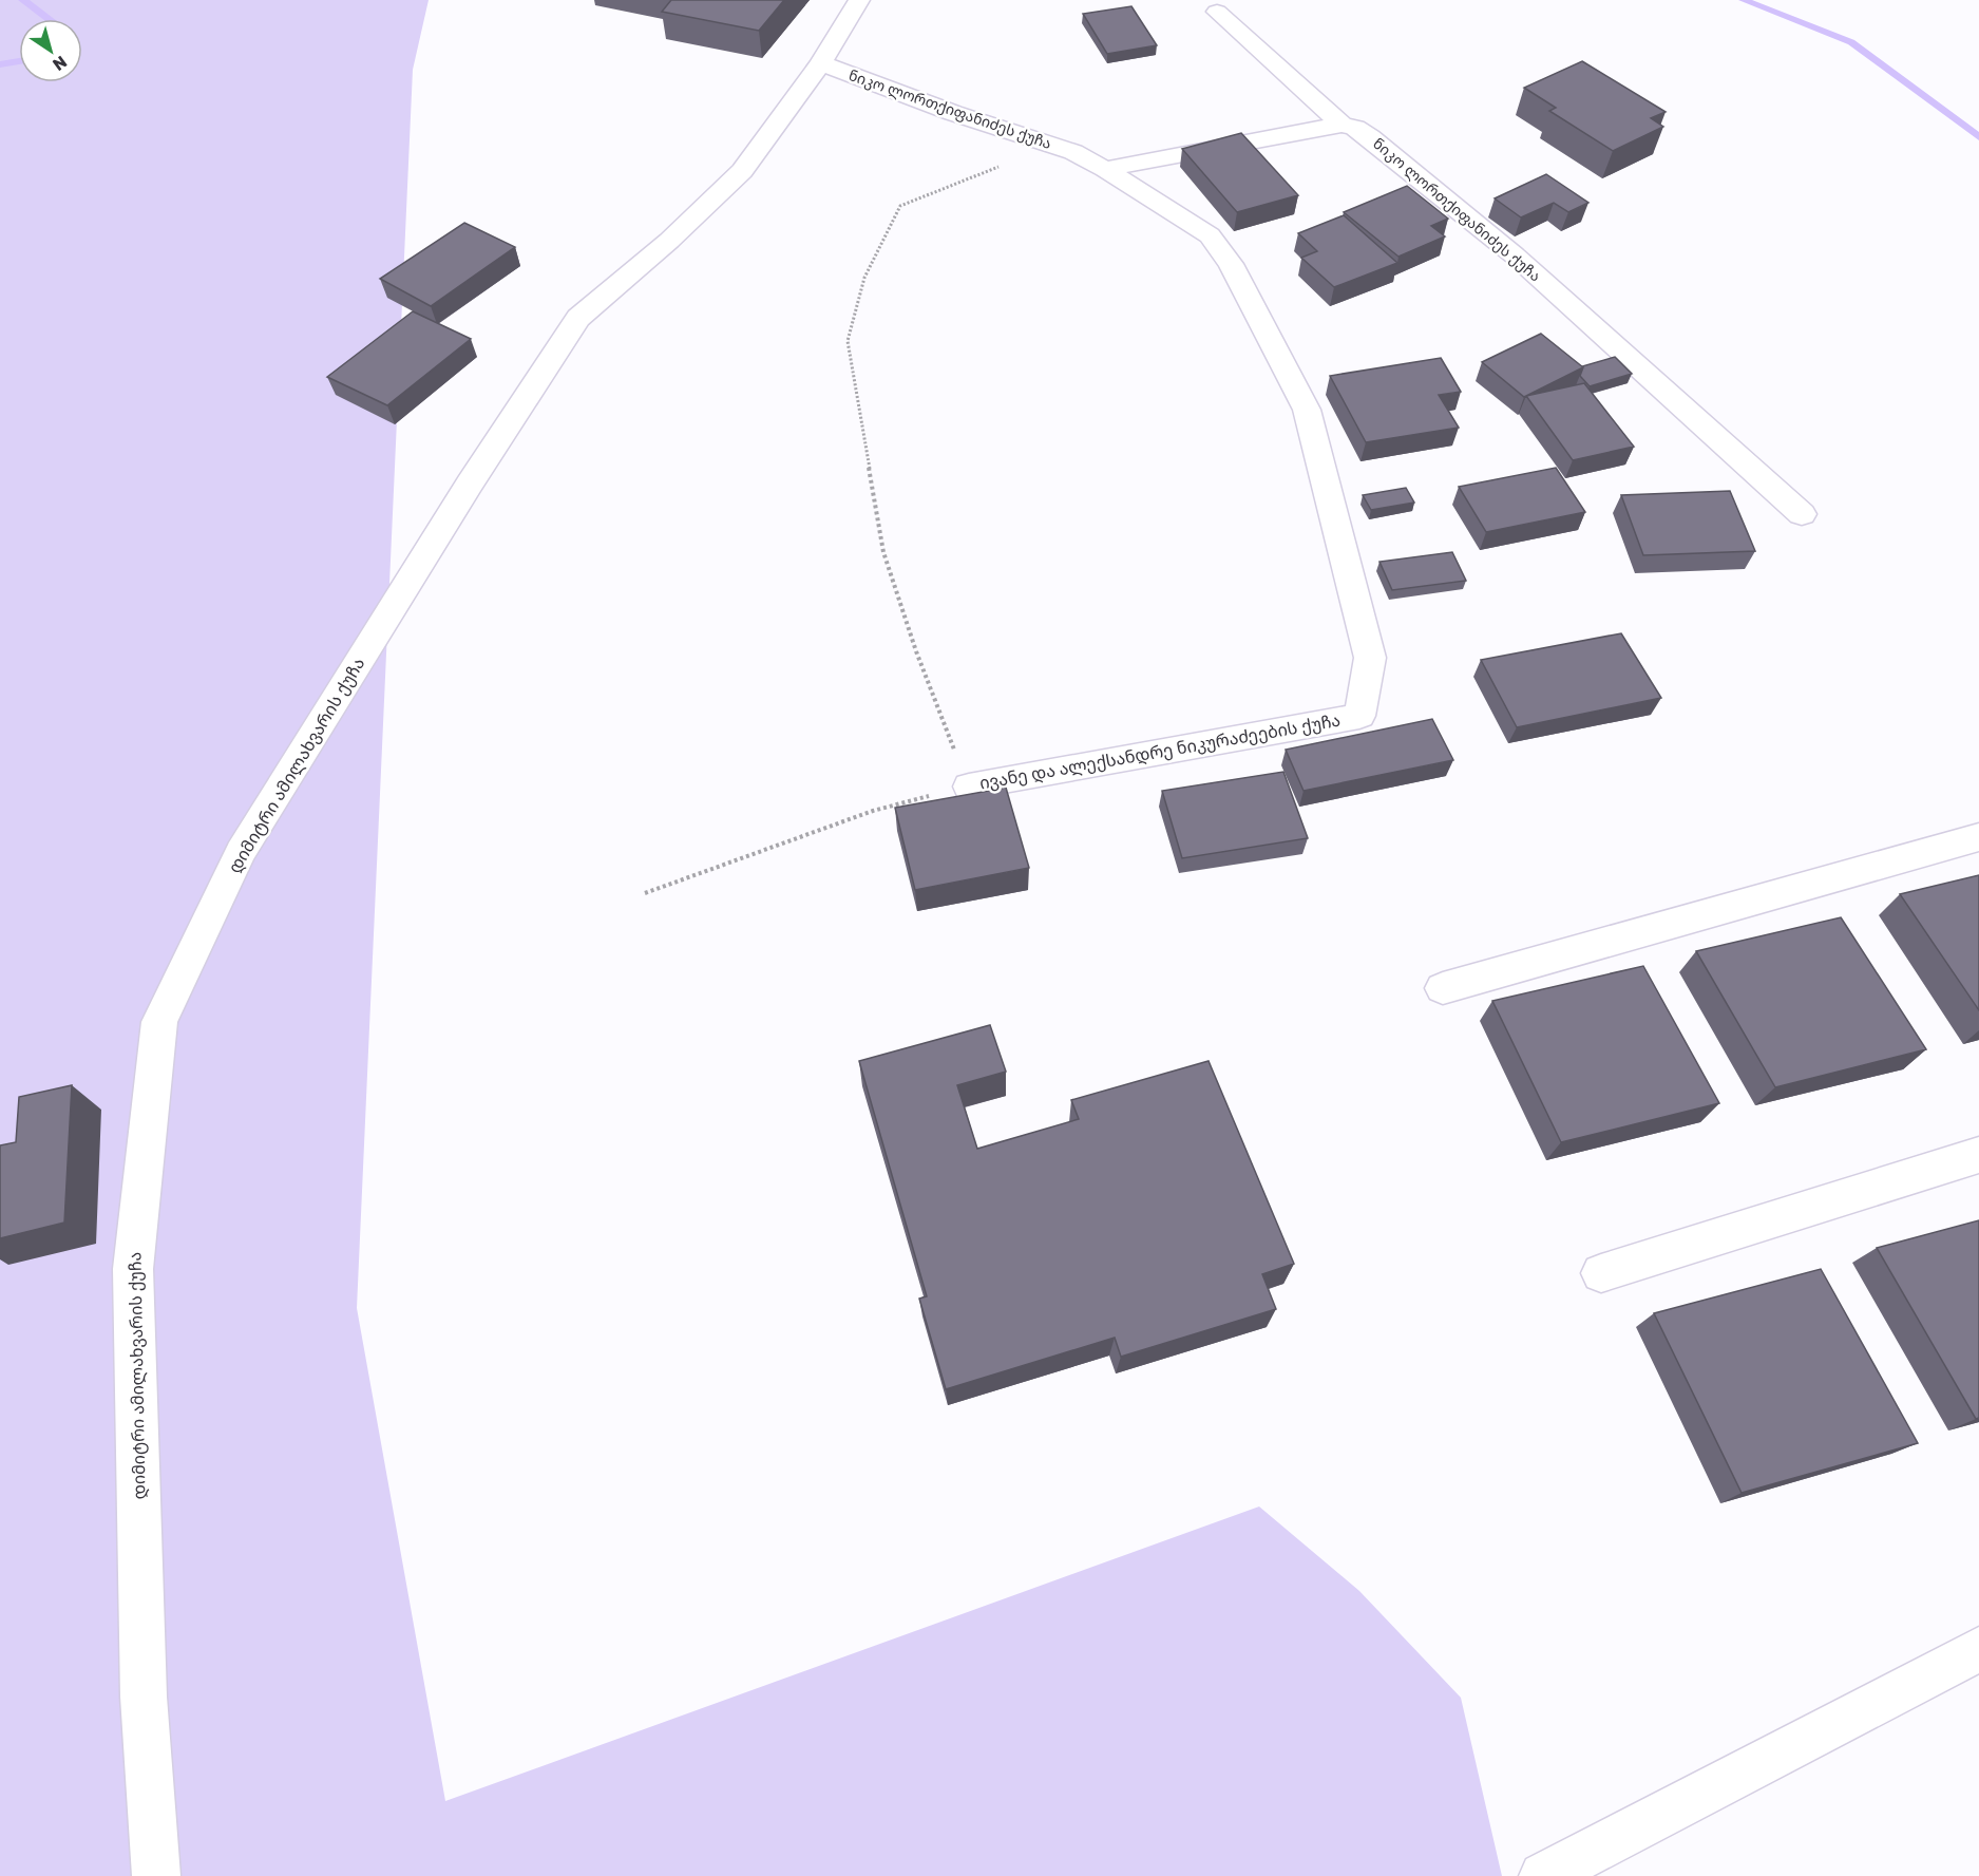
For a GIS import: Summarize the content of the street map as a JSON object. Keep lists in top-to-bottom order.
{
  "streets": {
    "street": ["ნიკო ლორთქიფანიძეს ქუჩა", "ივანე და ალექსანდრე ნიკურაძეების ქუჩა", "დიმიტრი ამილახვარის ქუჩა"]
  },
  "crossings": [
    ["ნიკო ლორთქიფანიძეს ქუჩა", "ივანე და ალექსანდრე ნიკურაძეების ქუჩა"],
    ["ნიკო ლორთქიფანიძეს ქუჩა", "დიმიტრი ამილახვარის ქუჩა"]
  ],
  "north": "bottom right"
}
